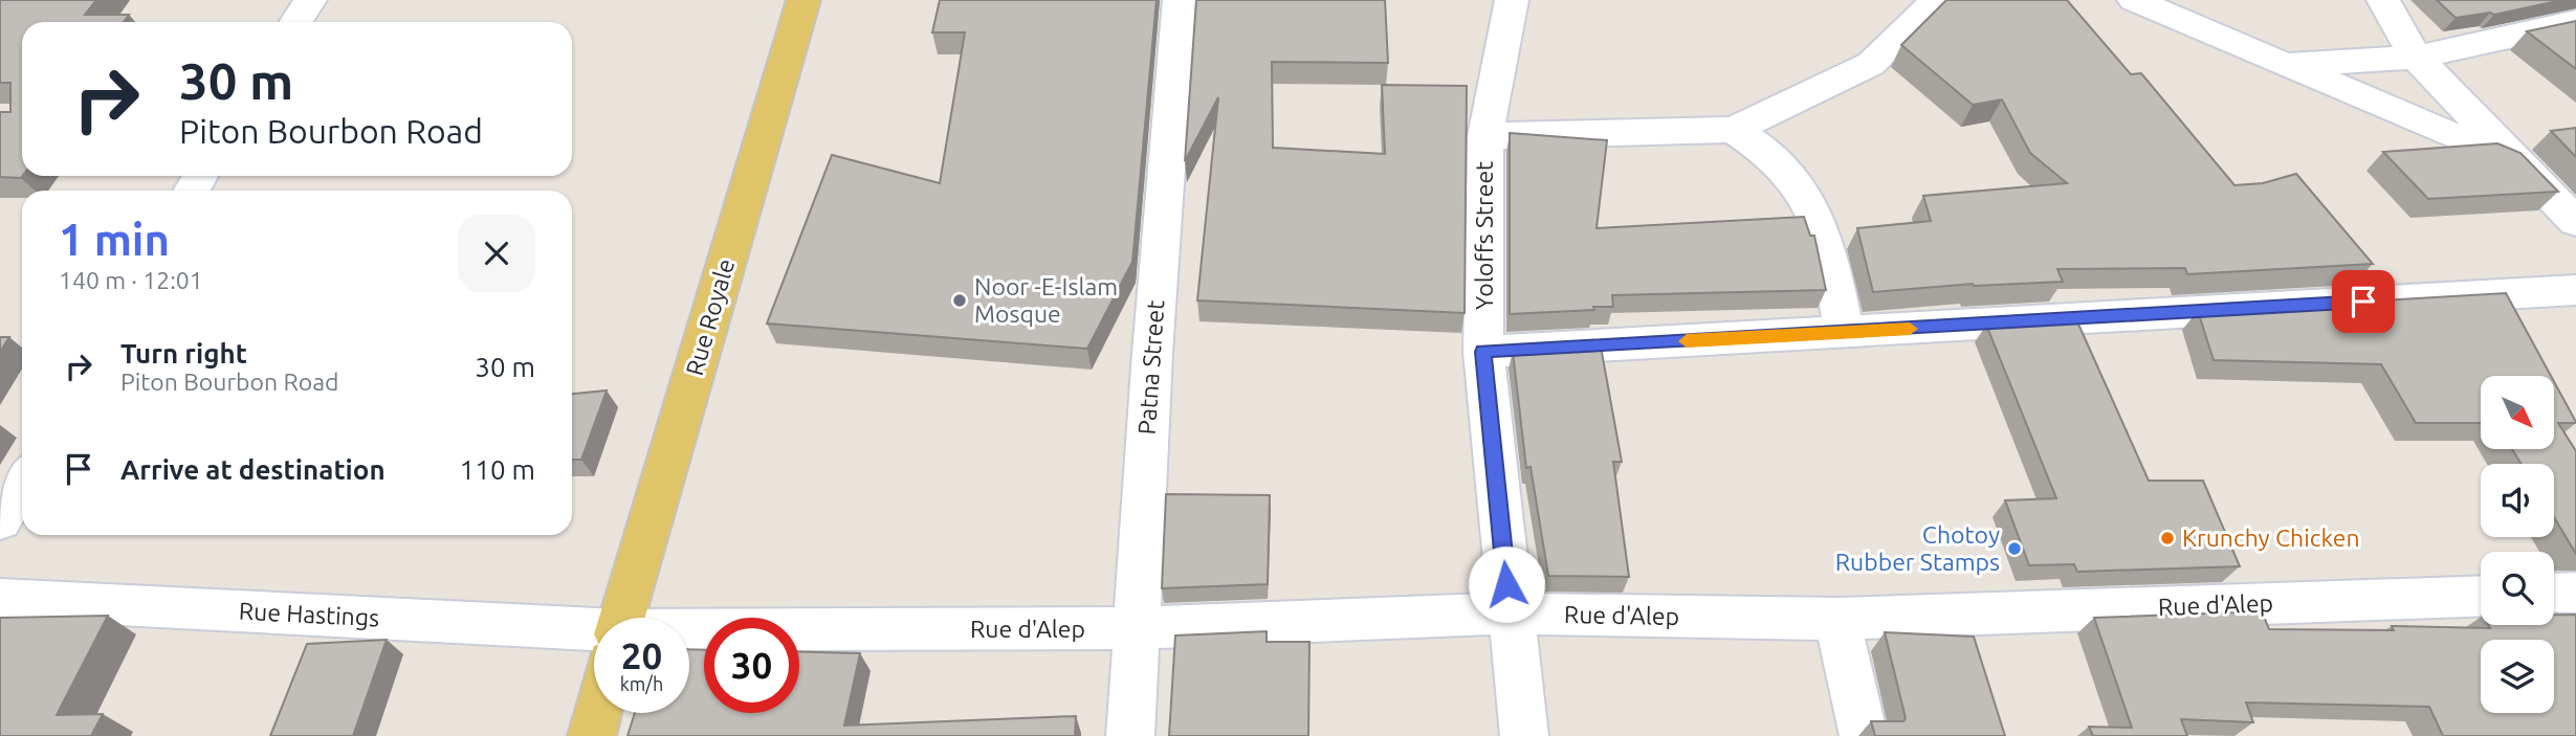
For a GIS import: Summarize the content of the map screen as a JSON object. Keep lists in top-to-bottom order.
{
  "streets": {
    "main road": ["Rue Royale"],
    "street": [
      "Yoloffs Street",
      "Patna Street",
      "Rue d'Alep",
      "Rue Hastings"
    ]
  },
  "crossings": [
    ["Yoloffs Street", "Rue d'Alep"],
    ["Patna Street", "Rue d'Alep"]
  ],
  "places": ["Noor -E-Islam Mosque", "Krunchy Chicken", "Chotoy Rubber Stamps"],
  "north": "bottom right",
  "page": {
    "turn": ["30 m", "Piton Bourbon Road"],
    "heading": ["1 min", "140 m · 12:01"],
    "list": [
      {
        "name": "Turn right",
        "note": "Piton Bourbon Road",
        "value": "30 m"
      },
      {
        "name": "Arrive at destination",
        "value": "110 m"
      }
    ],
    "speed": "20 km/h",
    "limit": "30"
  }
}
